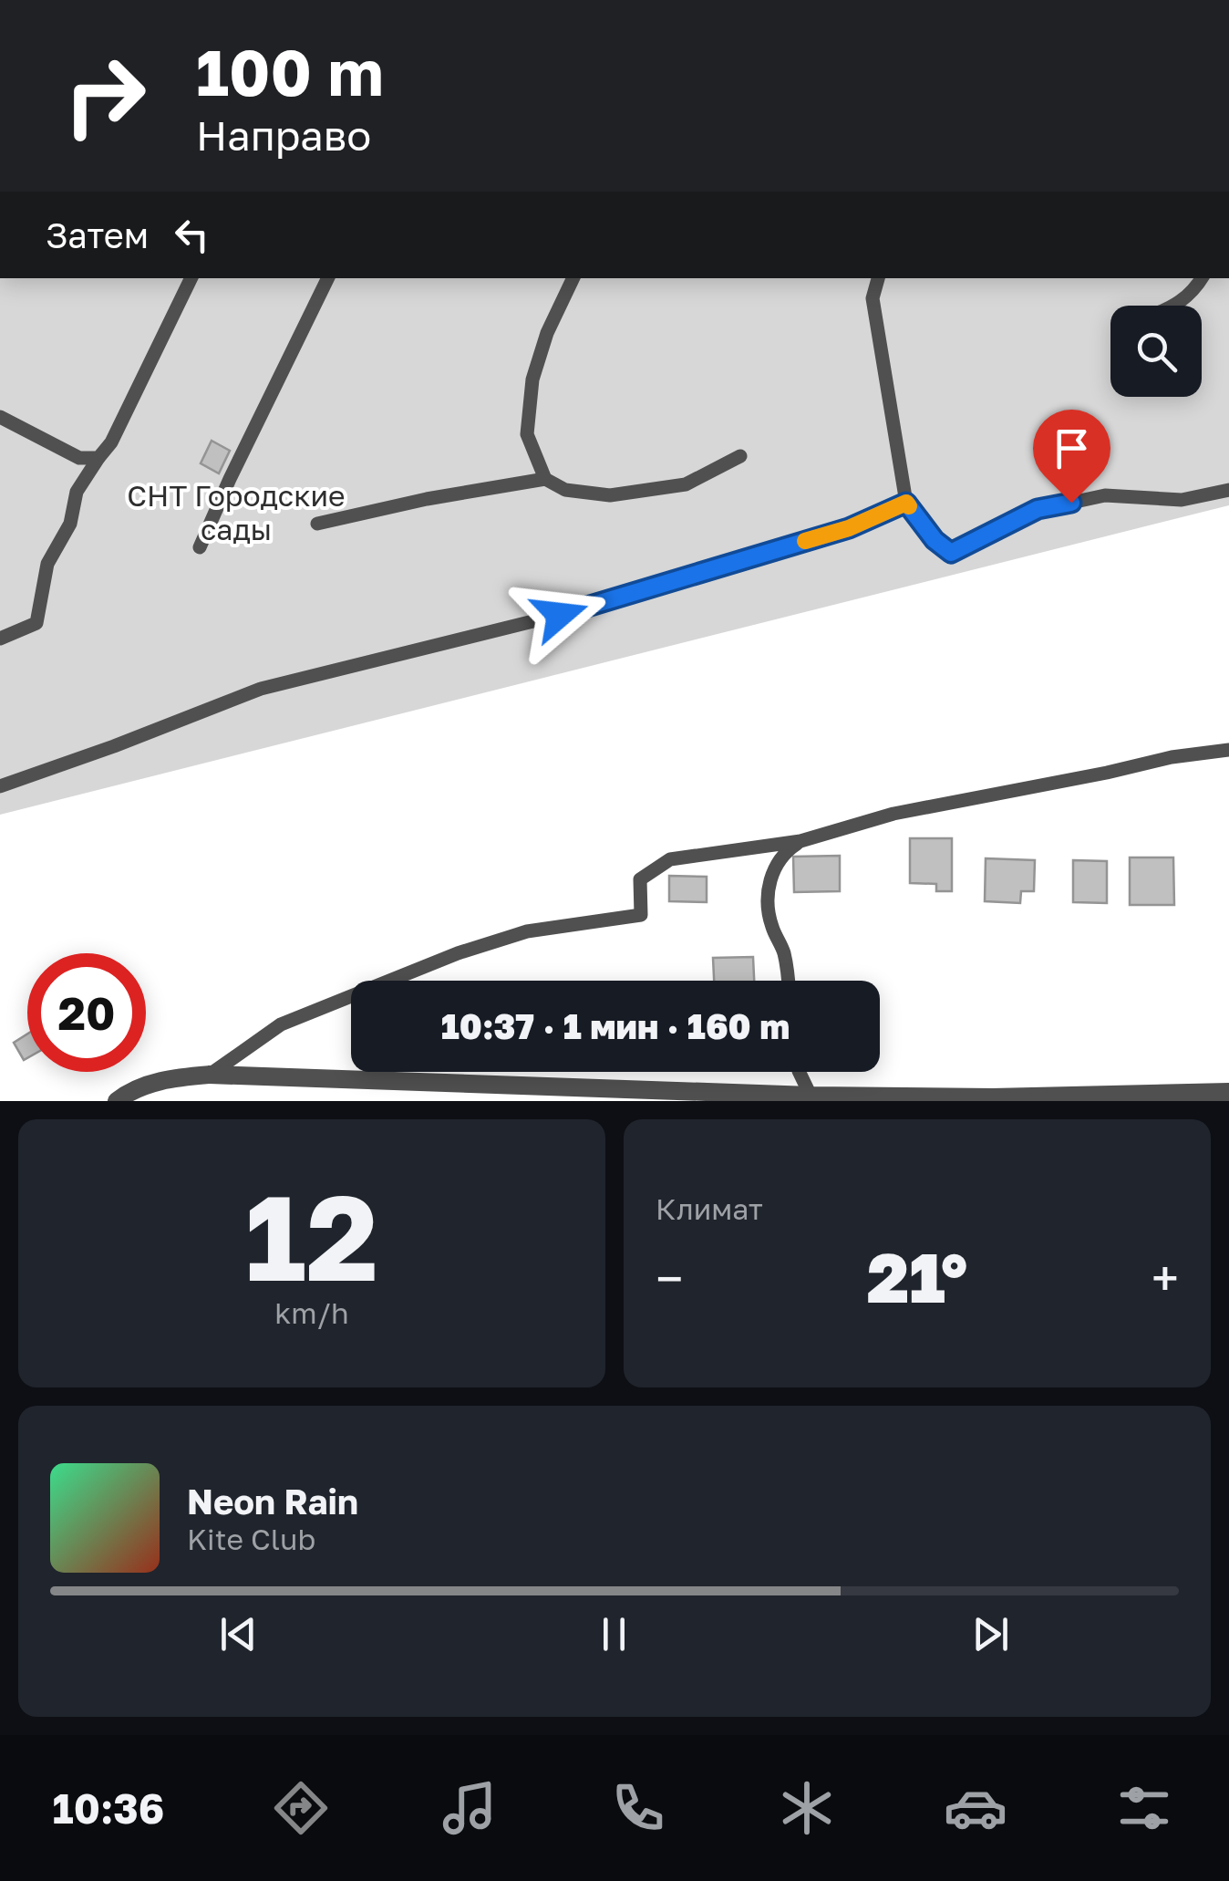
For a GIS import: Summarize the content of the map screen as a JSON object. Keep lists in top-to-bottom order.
{
  "parks": ["СНТ Городские сады"],
  "page": {
    "turn": ["100 m", "Направо"],
    "then": "Затем",
    "limit": "20",
    "trip": "10:37 · 1 мин · 160 m",
    "tile": [
      ["12", "km/h"],
      "Климат"
    ],
    "heat": ["−", "21°", "+"],
    "song": ["Neon Rain", "Kite Club"],
    "tabs": "10:36"
  }
}
